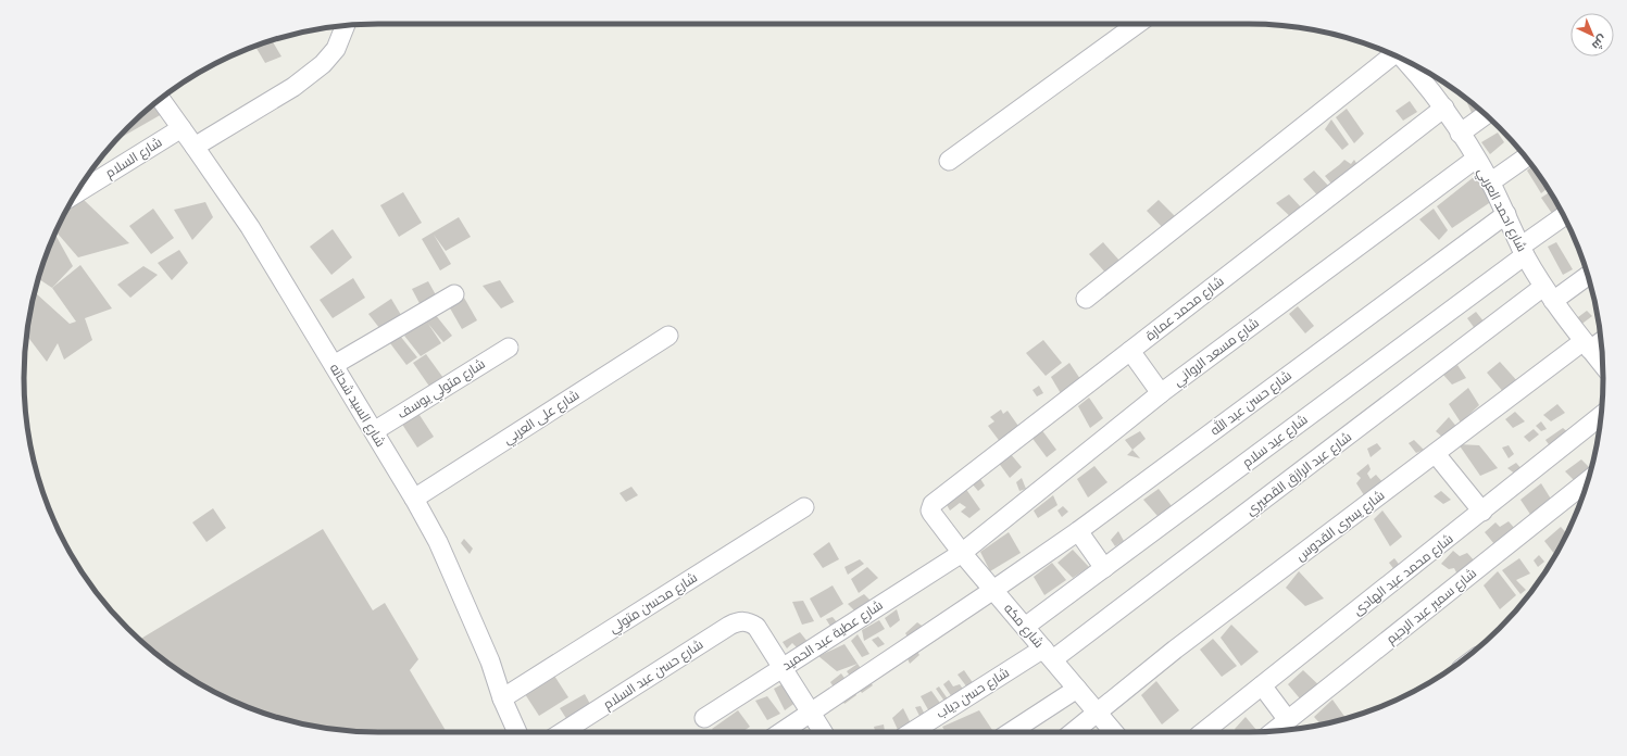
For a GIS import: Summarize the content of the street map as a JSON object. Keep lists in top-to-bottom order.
{
  "streets": {
    "street": [
      "شارع السلام",
      "شارع احمد العربي",
      "شارع محمد عمارة",
      "شارع مسعد الرواني",
      "شارع متولي يوسف",
      "شارع حسن عبد الله",
      "شارع السيد شحاته",
      "شارع على العربي",
      "شارع عيد سلام",
      "شارع عبد الرازق القصيري",
      "شارع يسرى القدوس",
      "شارع محمد عبد الهادى",
      "شارع محسن متولي",
      "شارع سمير عبد الرحيم",
      "شارع مكه",
      "شارع عطية عبد الحميد",
      "شارع حسن عبد السلام",
      "شارع حسن دياب"
    ]
  },
  "crossings": [
    ["شارع السلام", "شارع السيد شحاته"],
    ["شارع احمد العربي", "شارع محمد عمارة"],
    ["شارع احمد العربي", "شارع مسعد الرواني"],
    ["شارع احمد العربي", "شارع حسن عبد الله"],
    ["شارع احمد العربي", "شارع عيد سلام"],
    ["شارع احمد العربي", "شارع عبد الرازق القصيري"],
    ["شارع احمد العربي", "شارع يسرى القدوس"],
    ["شارع محمد عمارة", "شارع مكه"],
    ["شارع مسعد الرواني", "شارع مكه"],
    ["شارع مسعد الرواني", "شارع عطية عبد الحميد"],
    ["شارع متولي يوسف", "شارع السيد شحاته"],
    ["شارع حسن عبد الله", "شارع مكه"],
    ["شارع السيد شحاته", "شارع على العربي"],
    ["شارع السيد شحاته", "شارع محسن متولي"],
    ["شارع عيد سلام", "شارع مكه"],
    ["شارع عبد الرازق القصيري", "شارع مكه"],
    ["شارع عبد الرازق القصيري", "شارع حسن دياب"],
    ["شارع يسرى القدوس", "شارع مكه"],
    ["شارع مكه", "شارع عطية عبد الحميد"],
    ["شارع مكه", "شارع حسن دياب"],
    ["شارع عطية عبد الحميد", "شارع حسن عبد السلام"]
  ],
  "north": "bottom right"
}
